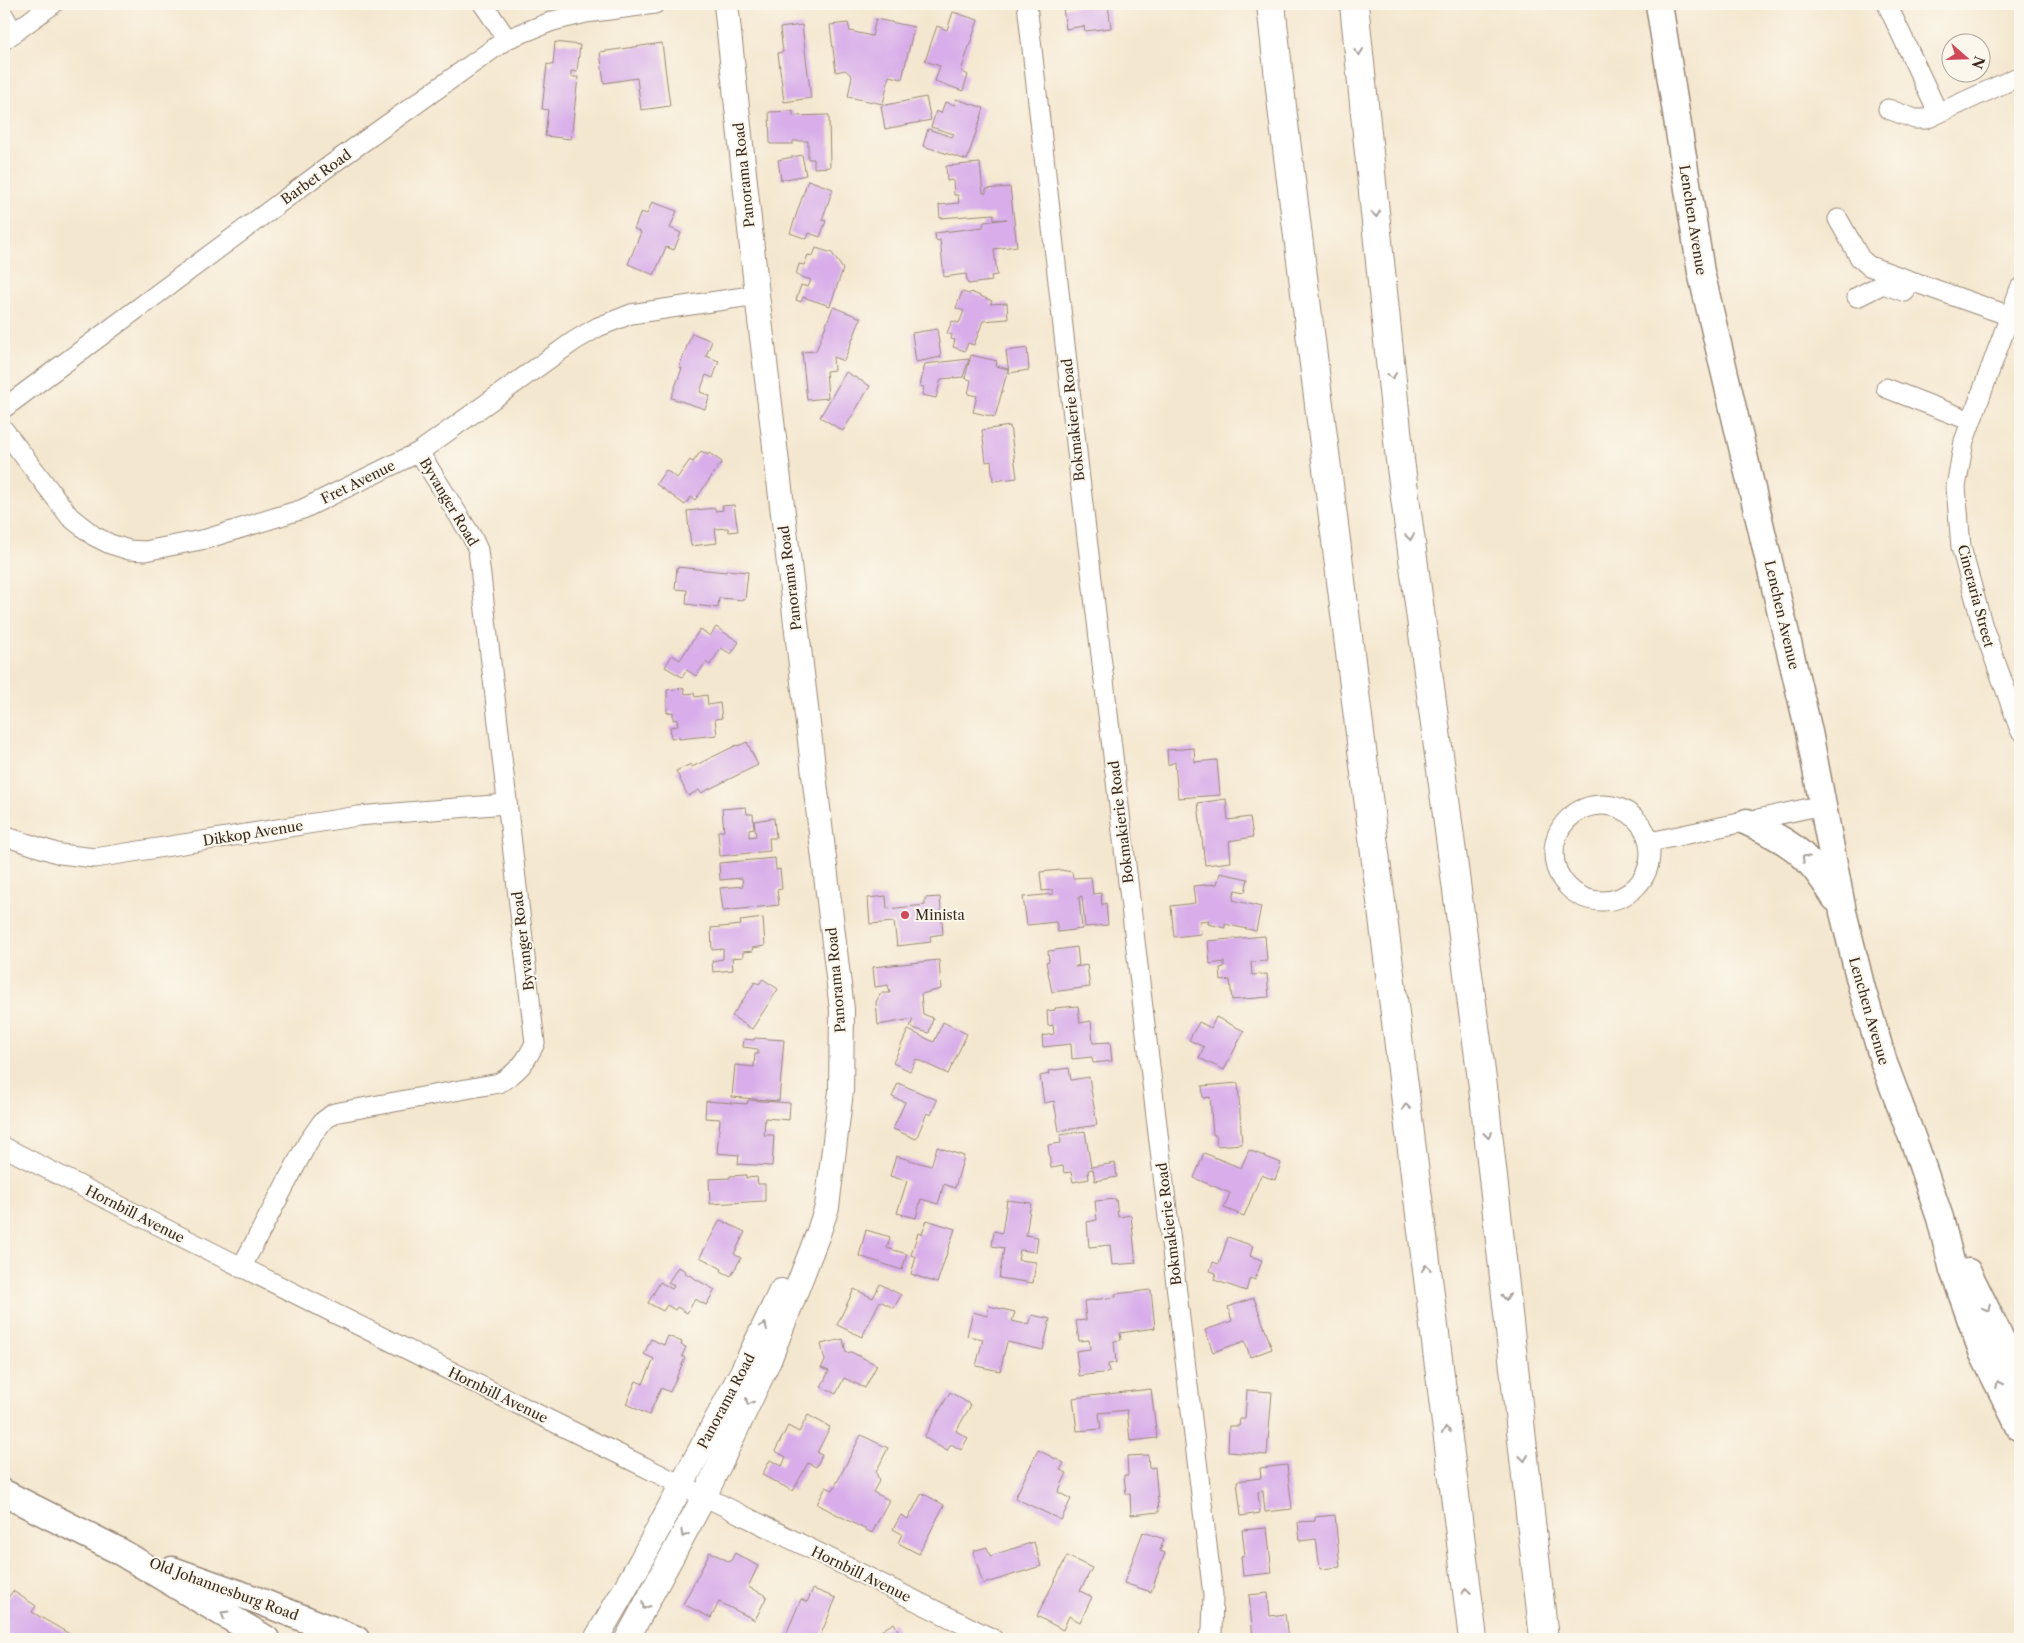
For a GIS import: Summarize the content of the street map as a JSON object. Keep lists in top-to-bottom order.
{
  "streets": {
    "main road": ["Lenchen Avenue", "Old Johannesburg Road"],
    "street": [
      "Panorama Road",
      "Barbet Road",
      "Bokmakierie Road",
      "Fret Avenue",
      "Byvanger Road",
      "Cineraria Street",
      "Dikkop Avenue",
      "Hornbill Avenue"
    ]
  },
  "crossings": [
    ["Panorama Road", "Fret Avenue"],
    ["Panorama Road", "Hornbill Avenue"],
    ["Fret Avenue", "Byvanger Road"],
    ["Byvanger Road", "Dikkop Avenue"],
    ["Byvanger Road", "Hornbill Avenue"]
  ],
  "places": ["Minista"],
  "north": "right"
}
